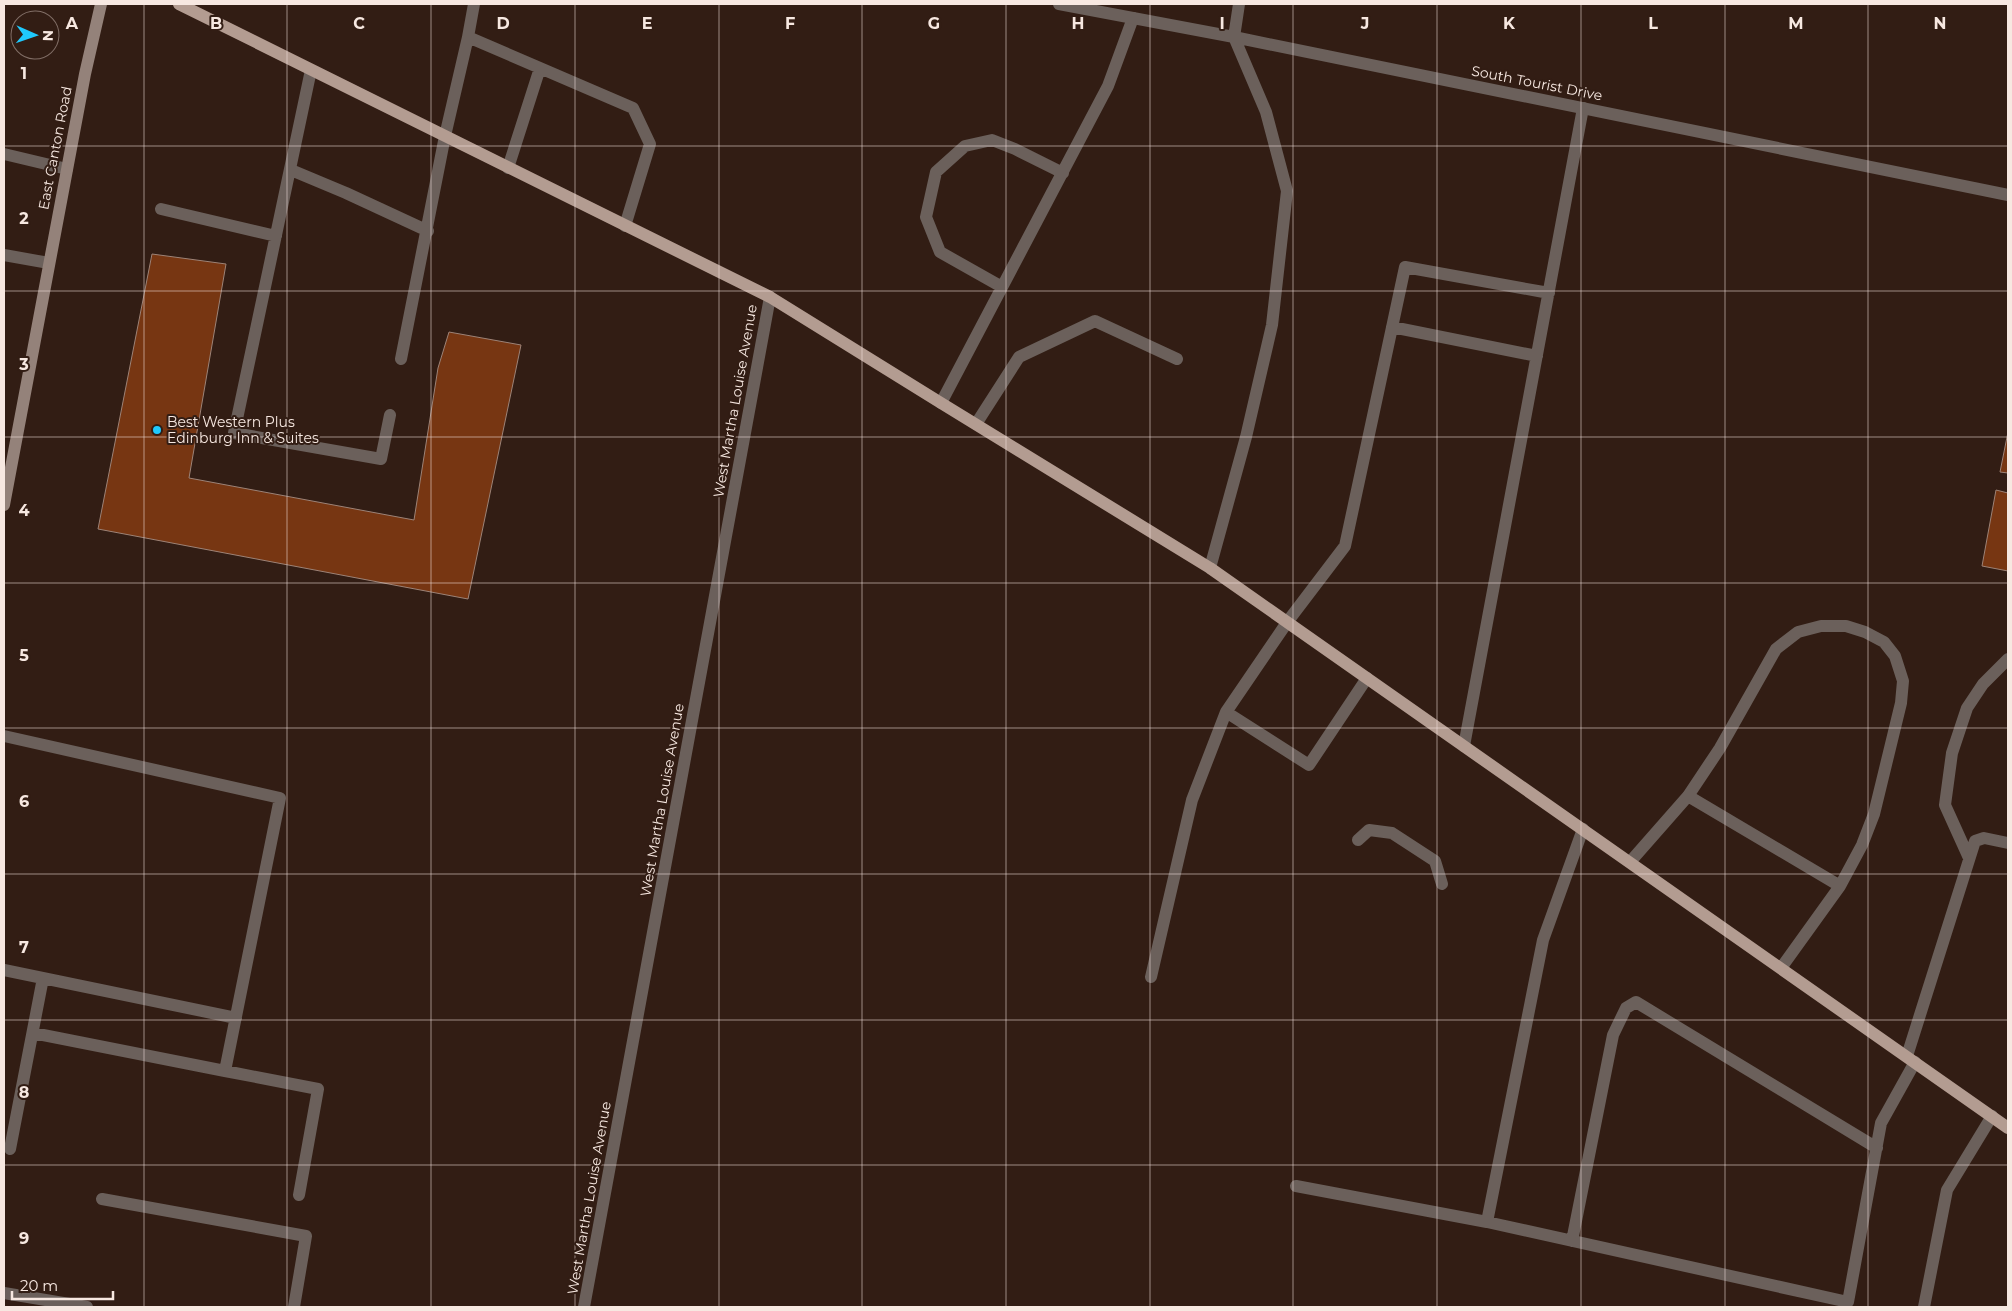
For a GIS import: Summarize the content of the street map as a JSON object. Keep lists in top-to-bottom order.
{
  "streets": {
    "main road": ["East Canton Road"],
    "street": ["South Tourist Drive", "West Martha Louise Avenue"]
  },
  "places": ["Best Western Plus Edinburg Inn & Suites"],
  "scale_bar": "20 m",
  "north": "right",
  "grid": {
    "columns": [
      "A",
      "B",
      "C",
      "D",
      "E",
      "F",
      "G",
      "H",
      "I",
      "J",
      "K",
      "L",
      "M",
      "N"
    ],
    "rows": [
      "1",
      "2",
      "3",
      "4",
      "5",
      "6",
      "7",
      "8",
      "9"
    ]
  }
}
